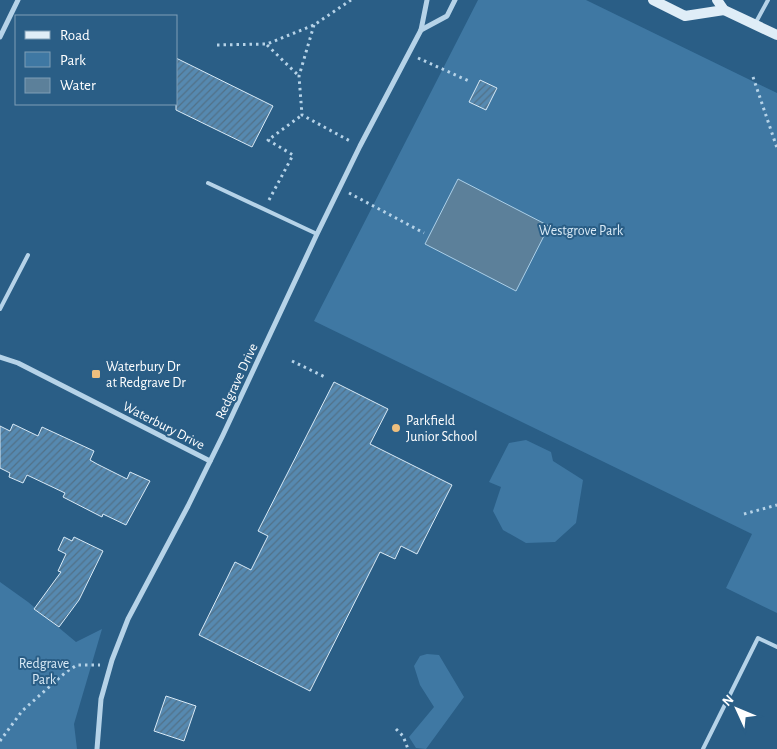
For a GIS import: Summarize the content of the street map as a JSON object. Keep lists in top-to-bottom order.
{
  "streets": {
    "street": ["Redgrave Drive", "Waterbury Drive"]
  },
  "crossings": [
    ["Redgrave Drive", "Waterbury Drive"]
  ],
  "parks": ["Westgrove Park", "Redgrave Park"],
  "places": {
    "transit": ["Waterbury Dr at Redgrave Dr"],
    "other": ["Parkfield Junior School"]
  },
  "legend": ["Road", "Park", "Water"],
  "north": "top left"
}
